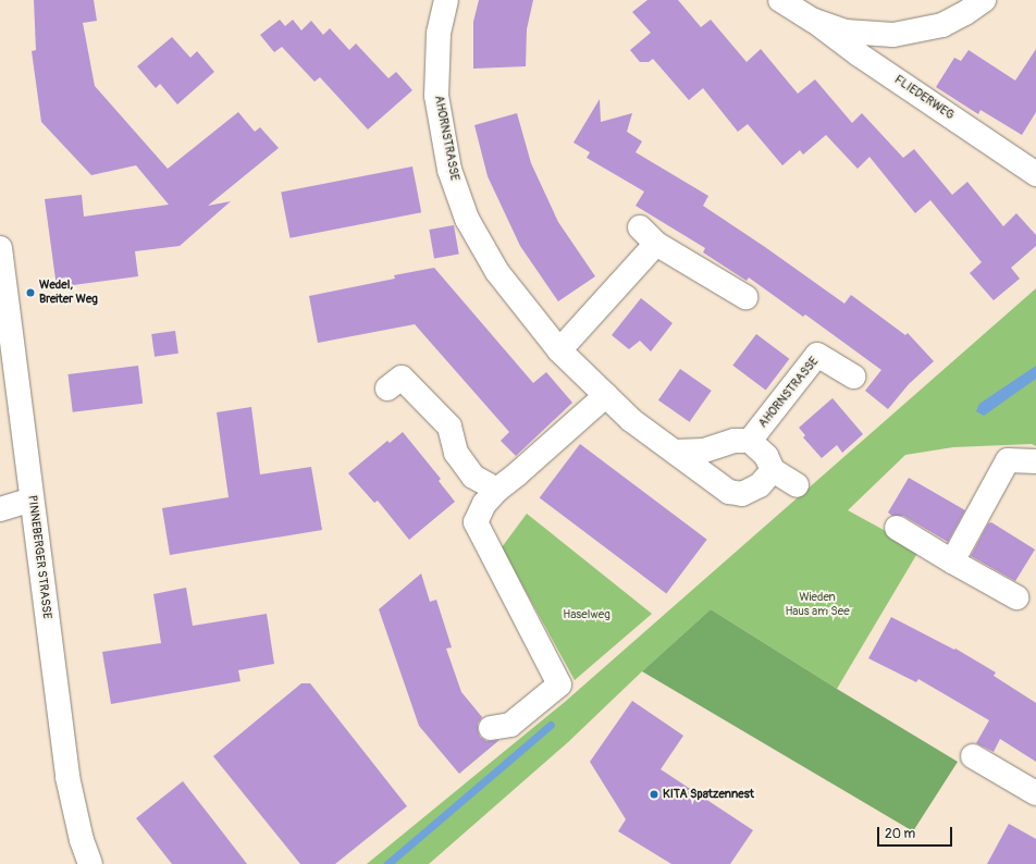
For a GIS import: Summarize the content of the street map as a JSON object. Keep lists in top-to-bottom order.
{
  "streets": {
    "street": ["FLIEDERWEG", "AHORNSTRASSE", "PINNEBERGER STRASSE"]
  },
  "parks": ["Wieden Haus am See", "Haselweg"],
  "places": ["Wedel, Breiter Weg", "KITA Spatzennest"],
  "scale_bar": "20 m"
}
